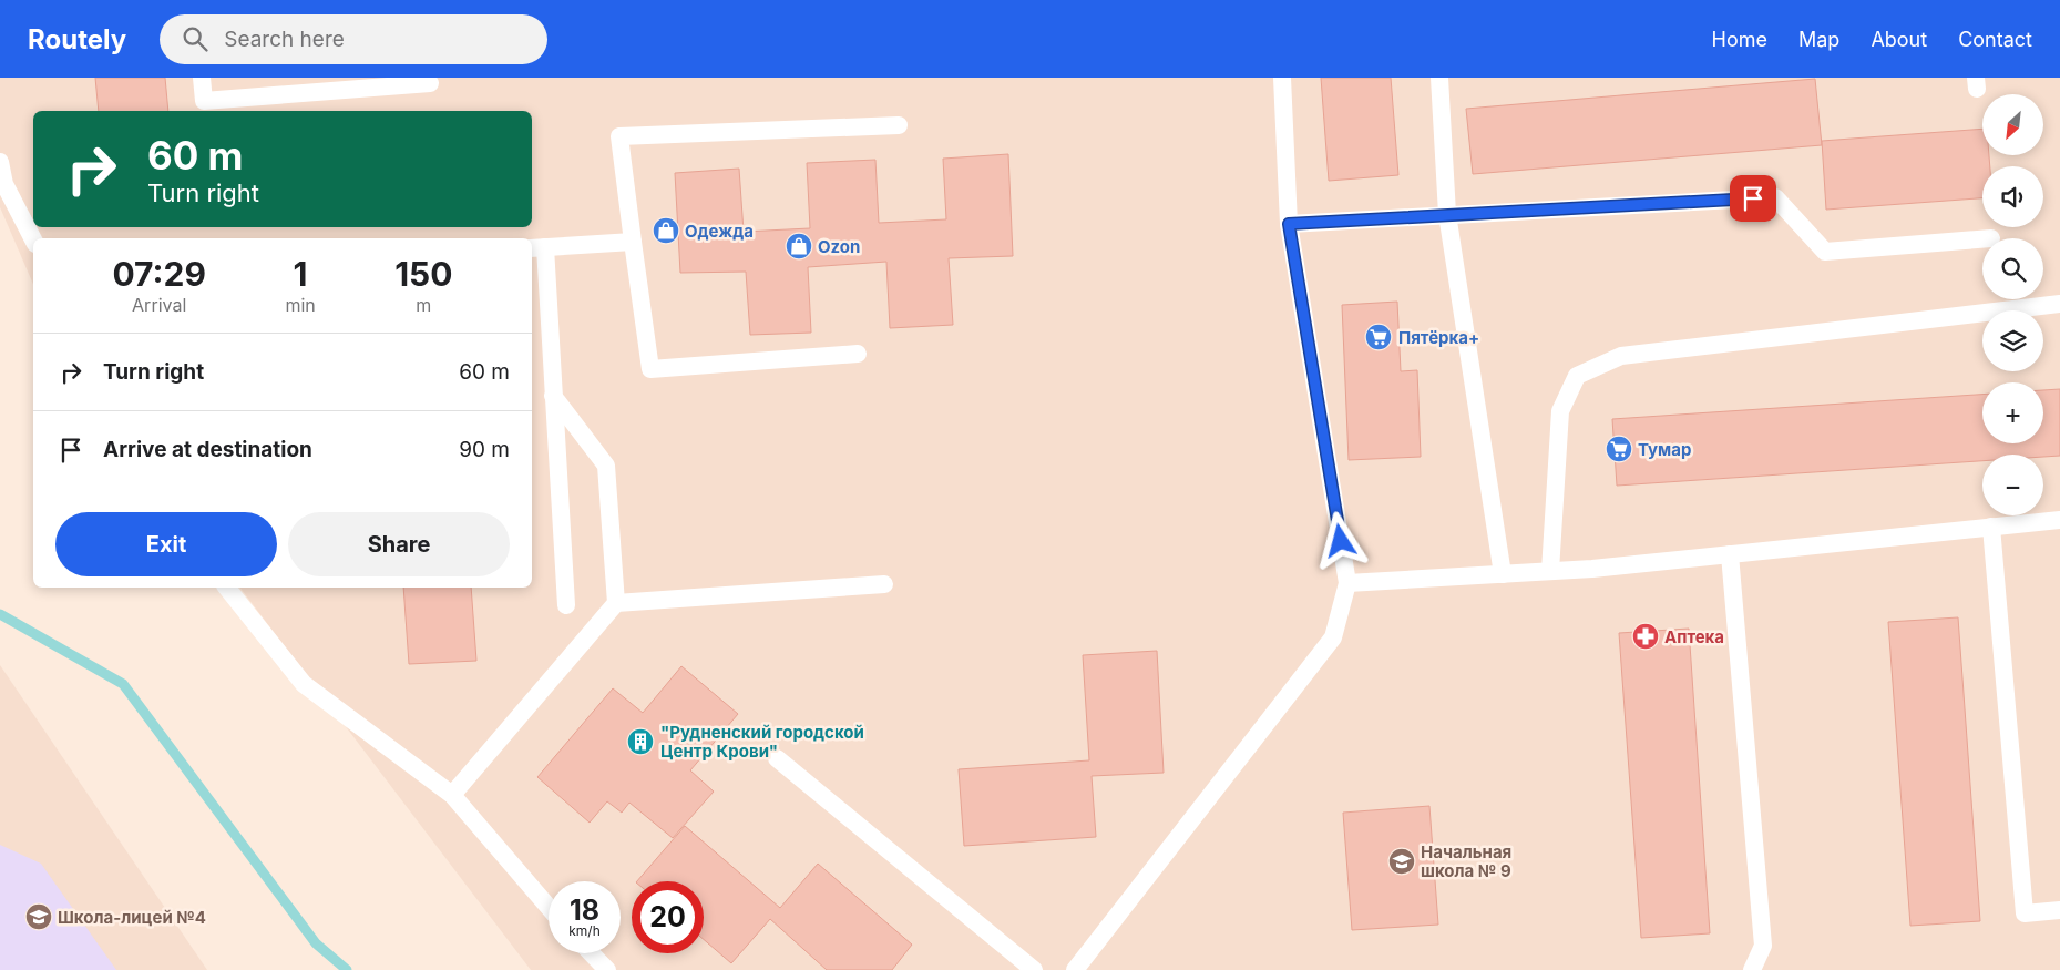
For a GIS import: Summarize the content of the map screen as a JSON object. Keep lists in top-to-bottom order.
{
  "places": {
    "shop": ["Одежда", "Ozon"],
    "supermarket": ["Пятёрка+", "Тумар"],
    "pharmacy": ["Аптека"],
    "building": ["\"Рудненский городской Центр Крови\""],
    "school or university": ["Начальная школа № 9", "Школа-лицей №4"]
  },
  "north": "bottom left",
  "page": {
    "header": "Routely",
    "search": "Search here",
    "nav": [
      "Home",
      "Map",
      "About",
      "Contact"
    ],
    "map_buttons": ["+", "−"],
    "turn": ["60 m", "Turn right"],
    "eta": [
      "07:29",
      "Arrival",
      "1",
      "min",
      "150",
      "m"
    ],
    "list": [
      {
        "name": "Turn right",
        "value": "60 m"
      },
      {
        "name": "Arrive at destination",
        "value": "90 m"
      }
    ],
    "buttons": ["Exit", "Share"],
    "speed": "18 km/h",
    "limit": "20"
  }
}
